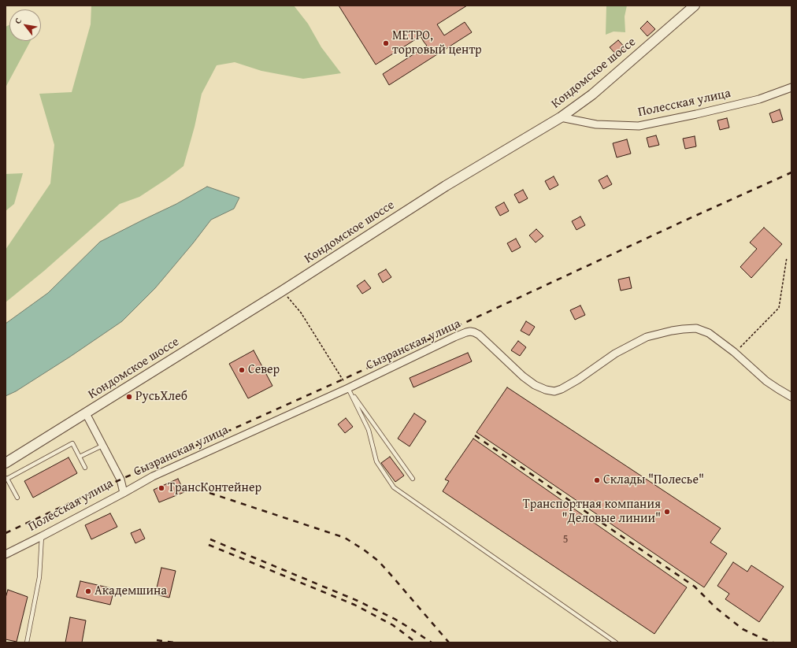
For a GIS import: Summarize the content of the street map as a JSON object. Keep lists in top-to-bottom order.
{
  "streets": {
    "street": ["Кондомское шоссе", "Полесская улица", "Сызранская улица"]
  },
  "crossings": [
    ["Кондомское шоссе", "Полесская улица"],
    ["Полесская улица", "Сызранская улица"]
  ],
  "places": [
    "МЕТРО, торговый центр",
    "Север",
    "РусьХлеб",
    "Склады \"Полесье\"",
    "ТрансКонтейнер",
    "Транспортная компания \"Деловые линии\"",
    "Академшина"
  ],
  "house_numbers": ["5"],
  "north": "top left"
}
